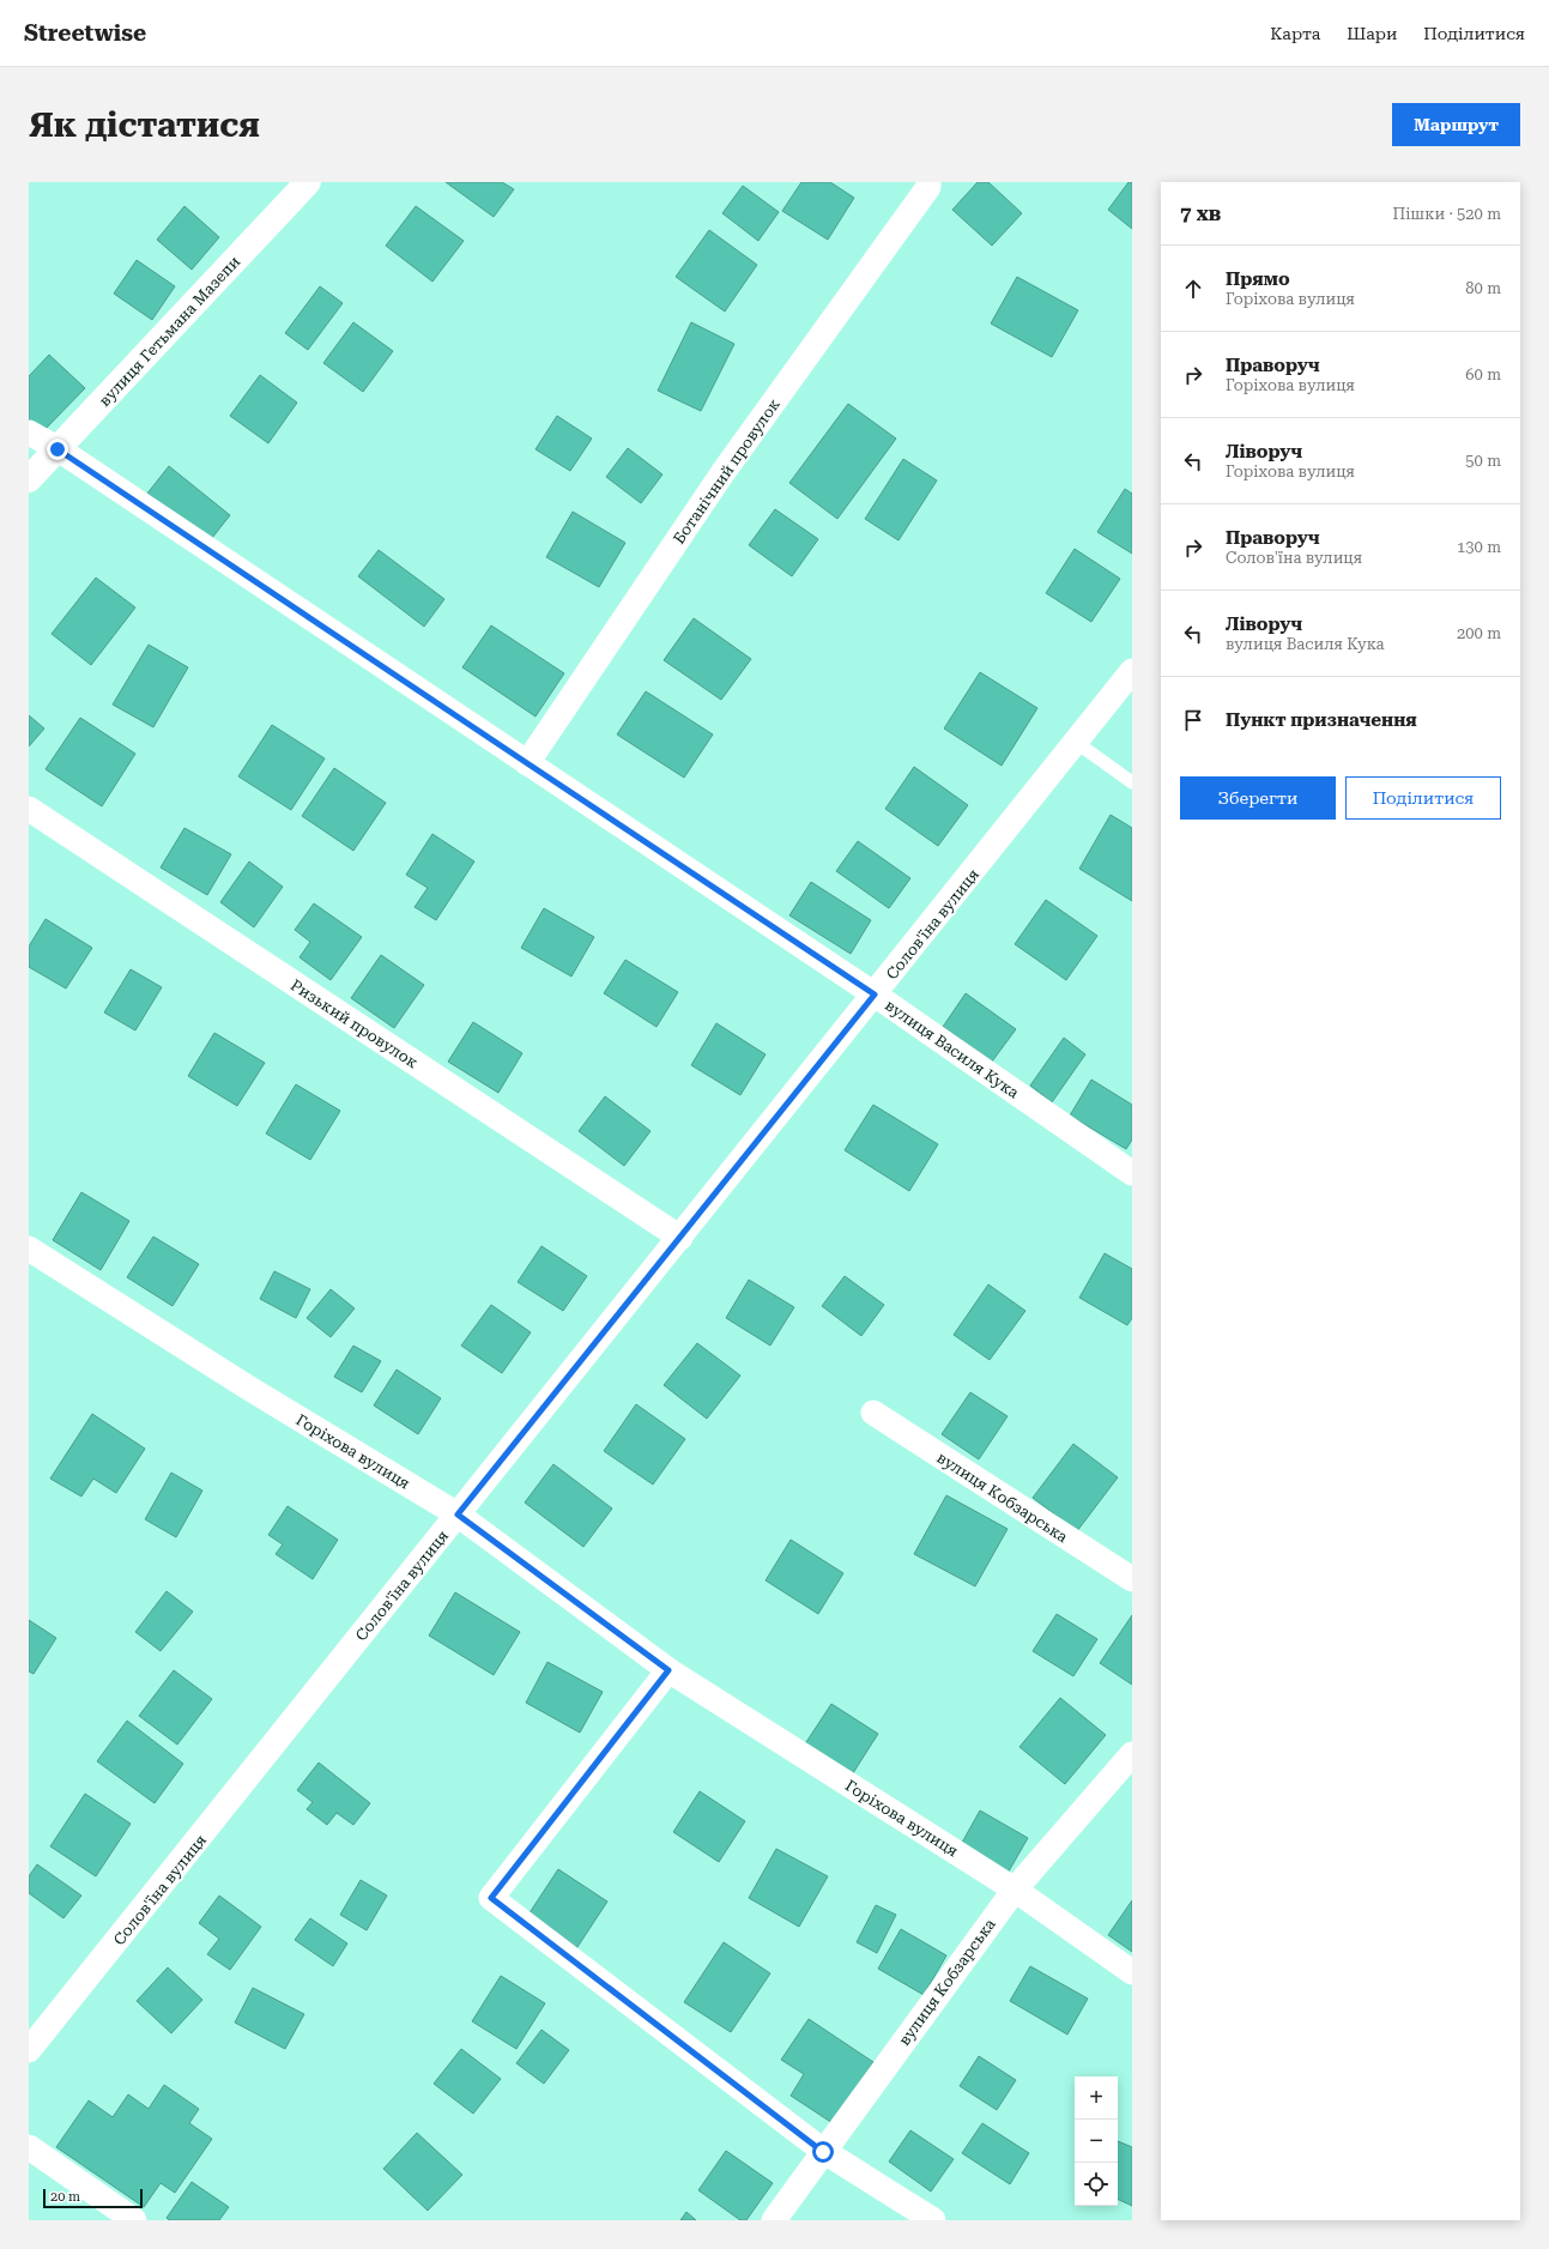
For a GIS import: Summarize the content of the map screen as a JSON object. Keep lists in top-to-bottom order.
{
  "streets": {
    "street": [
      "вулиця Гетьмана Мазепи",
      "Ботанічний провулок",
      "Солов'їна вулиця",
      "Ризький провулок",
      "вулиця Василя Кука",
      "Горіхова вулиця",
      "вулиця Кобзарська"
    ]
  },
  "crossings": [
    ["вулиця Гетьмана Мазепи", "вулиця Василя Кука"],
    ["Ботанічний провулок", "вулиця Василя Кука"],
    ["Солов'їна вулиця", "Ризький провулок"],
    ["Солов'їна вулиця", "вулиця Василя Кука"],
    ["Солов'їна вулиця", "Горіхова вулиця"],
    ["Горіхова вулиця", "вулиця Кобзарська"]
  ],
  "scale_bar": "20 m",
  "page": {
    "header": "Streetwise",
    "nav": ["Карта", "Шари", "Поділитися"],
    "buttons": [
      "Маршрут",
      ["Зберегти", "Поділитися"]
    ],
    "title": "Як дістатися",
    "heading": ["7 хв", "Пішки · 520 m"],
    "list": [
      ["Прямо", "Горіхова вулиця", "80 m"],
      ["Праворуч", "Горіхова вулиця", "60 m"],
      ["Ліворуч", "Горіхова вулиця", "50 m"],
      ["Праворуч", "Солов'їна вулиця", "130 m"],
      ["Ліворуч", "вулиця Василя Кука", "200 m"],
      "Пункт призначення"
    ],
    "map_buttons": ["+", "−"],
    "scale": "20 m"
  }
}
